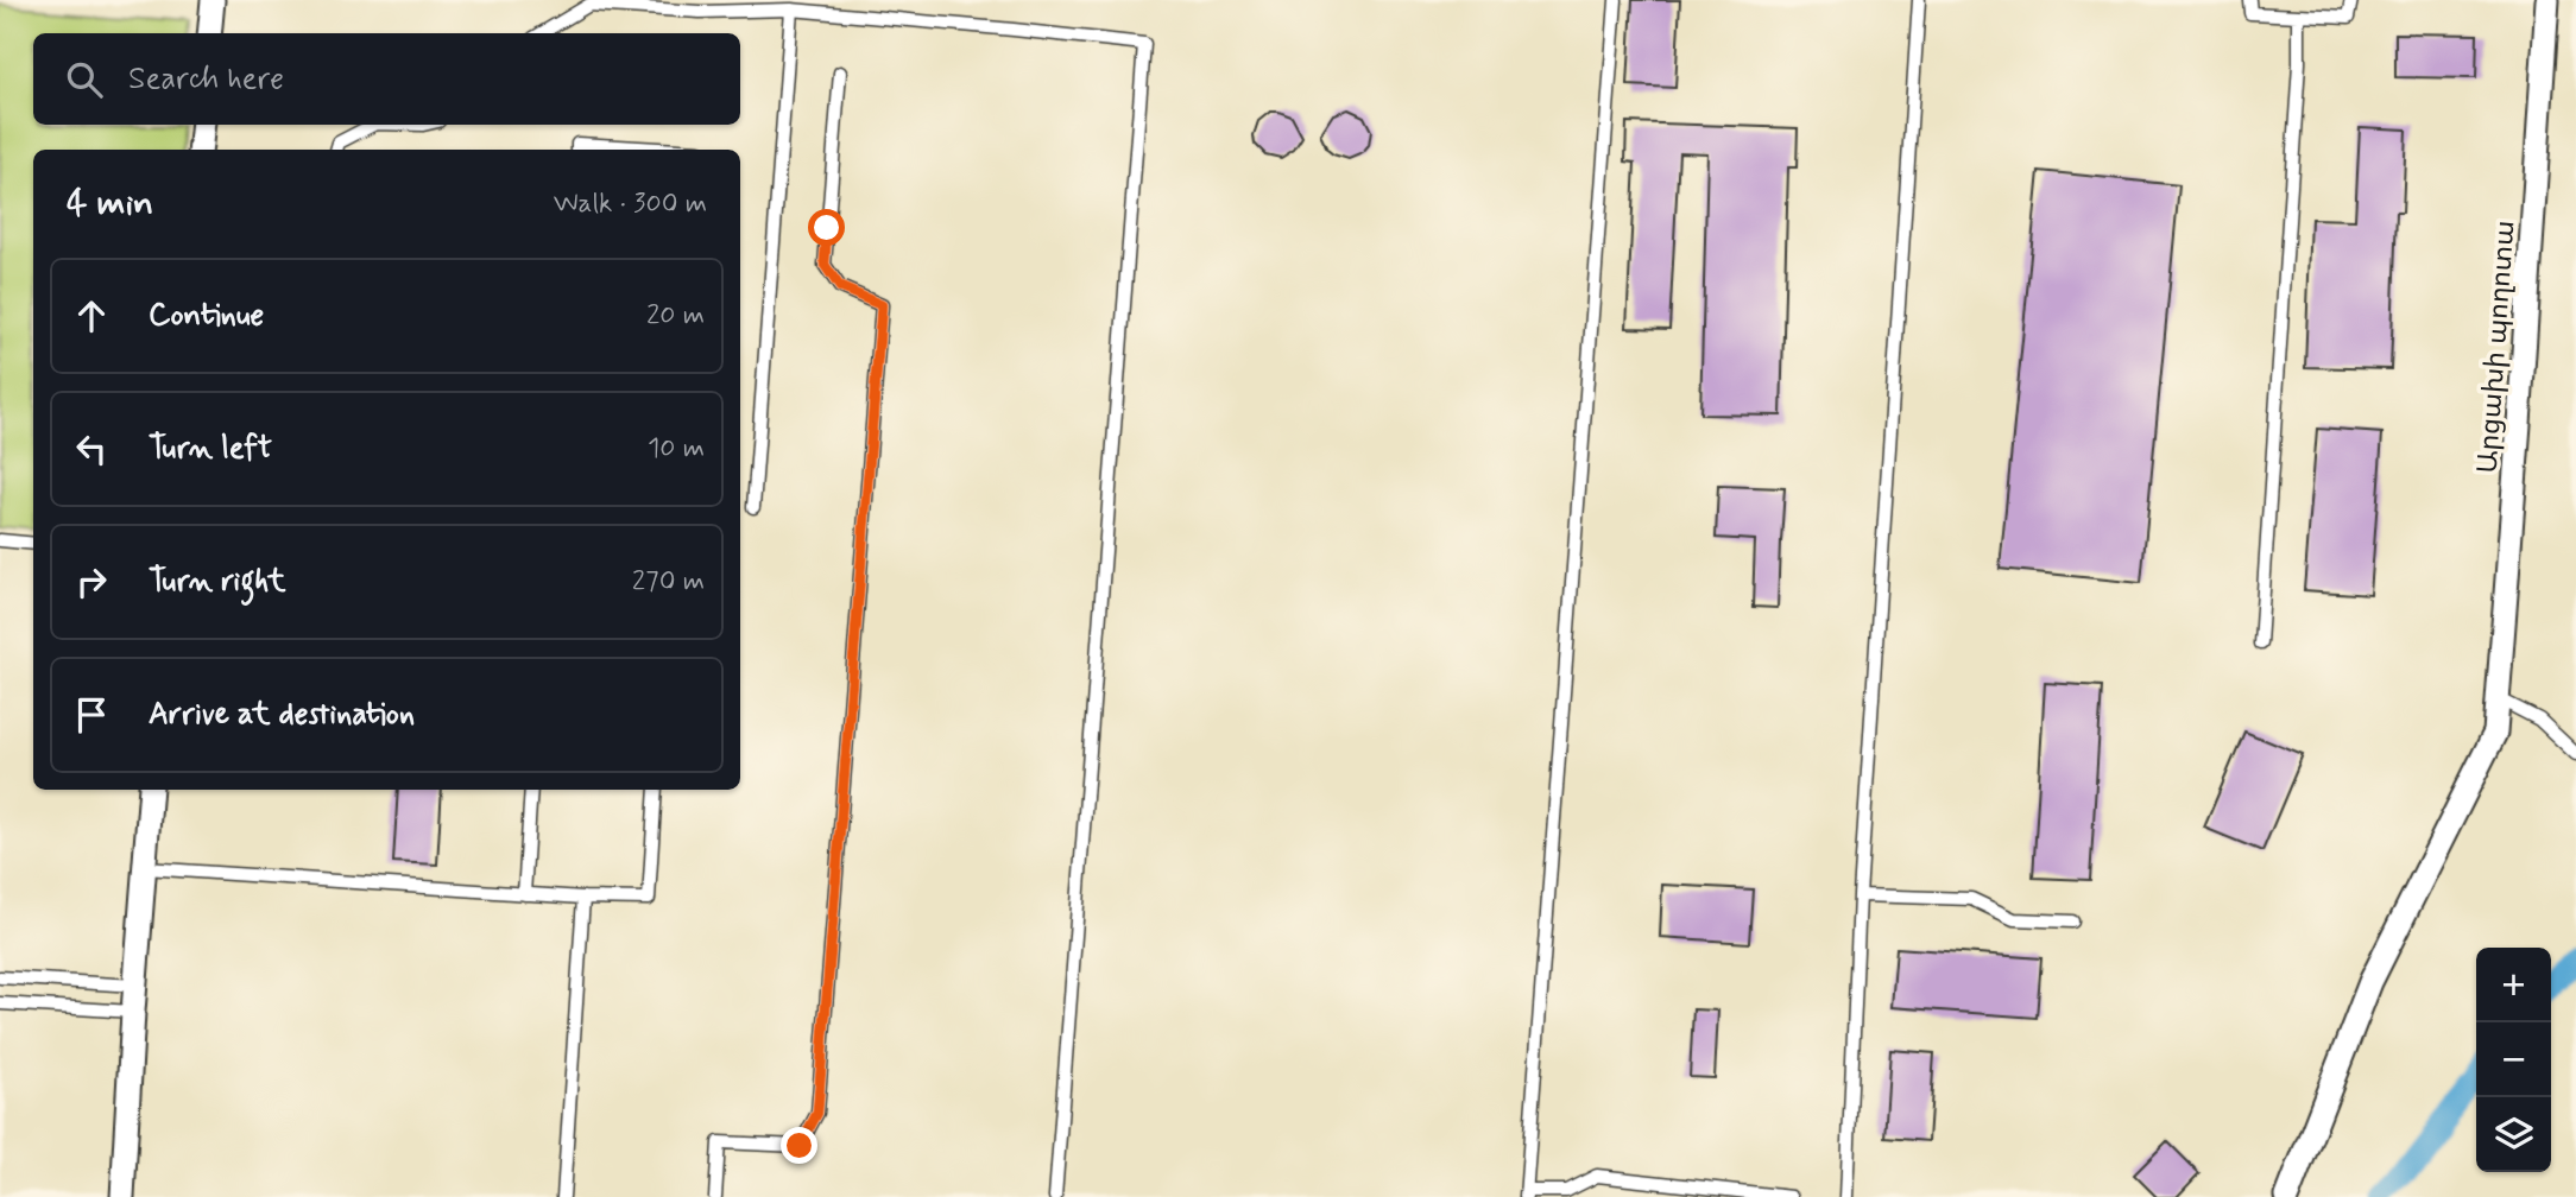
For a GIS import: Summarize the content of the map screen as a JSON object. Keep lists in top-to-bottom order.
{
  "streets": {
    "street": ["Արցախի պողոտա"]
  },
  "page": {
    "search": "Search here",
    "heading": ["4 min", "Walk · 300 m"],
    "list": [
      ["Continue", "20 m"],
      ["Turn left", "10 m"],
      ["Turn right", "270 m"],
      "Arrive at destination"
    ],
    "map_buttons": ["+", "−"]
  }
}
